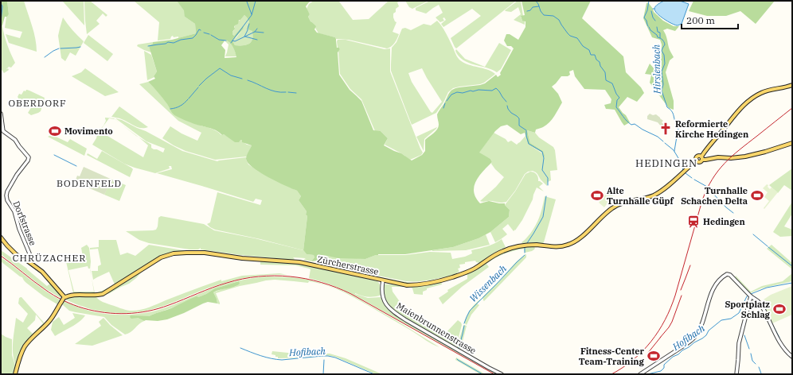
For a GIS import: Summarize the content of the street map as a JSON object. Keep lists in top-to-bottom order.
{
  "streets": {
    "main road": ["Zürcherstrasse"],
    "street": ["Dorfstrasse", "Maienbrunnenstrasse"]
  },
  "crossings": [
    ["Zürcherstrasse", "Maienbrunnenstrasse"]
  ],
  "districts": [
    "OBERDORF",
    "HEDINGEN",
    "BODENFELD",
    "CHRÜZACHER"
  ],
  "water": ["Hirslenbach", "Wissenbach", "Hofibach"],
  "places": {
    "church": ["Reformierte Kirche Hedingen"],
    "sports": [
      "Movimento",
      "Alte Turnhalle Güpf",
      "Turnhalle Schachen Delta",
      "Sportplatz Schlag",
      "Fitness-Center Team-Training"
    ],
    "station": ["Hedingen"]
  },
  "scale_bar": "200 m"
}
